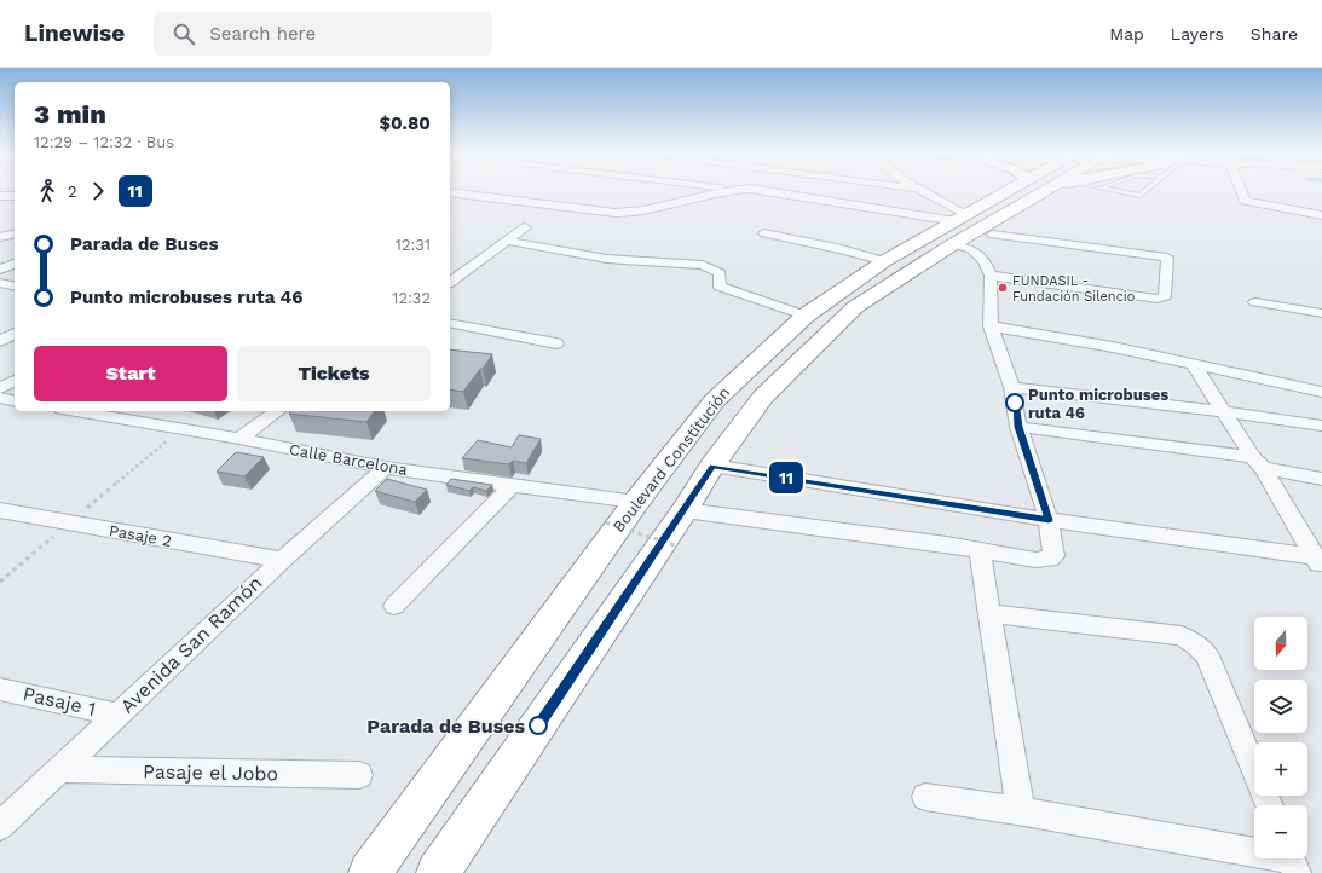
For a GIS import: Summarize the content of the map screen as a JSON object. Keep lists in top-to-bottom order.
{
  "streets": {
    "main road": ["Boulevard Constitución"],
    "street": [
      "Calle Barcelona",
      "Pasaje 2",
      "Avenida San Ramón",
      "Pasaje 1",
      "Pasaje el Jobo"
    ]
  },
  "crossings": [
    ["Calle Barcelona", "Boulevard Constitución"],
    ["Calle Barcelona", "Avenida San Ramón"],
    ["Pasaje 2", "Avenida San Ramón"],
    ["Avenida San Ramón", "Pasaje 1"],
    ["Avenida San Ramón", "Pasaje el Jobo"]
  ],
  "places": ["FUNDASIL - Fundación Silencio", "Punto microbuses ruta 46", "Parada de Buses"],
  "lines": ["bus line 11"],
  "north": "bottom",
  "page": {
    "header": "Linewise",
    "search": "Search here",
    "nav": ["Map", "Layers", "Share"],
    "on_map": "11",
    "heading": ["3 min", "12:29 – 12:32 · Bus", "$0.80"],
    "legs": ["2", "11"],
    "list": [
      {
        "name": "Parada de Buses",
        "value": "12:31"
      },
      {
        "name": "Punto microbuses ruta 46",
        "value": "12:32"
      }
    ],
    "buttons": ["Start", "Tickets"],
    "map_buttons": ["+", "−"]
  }
}
